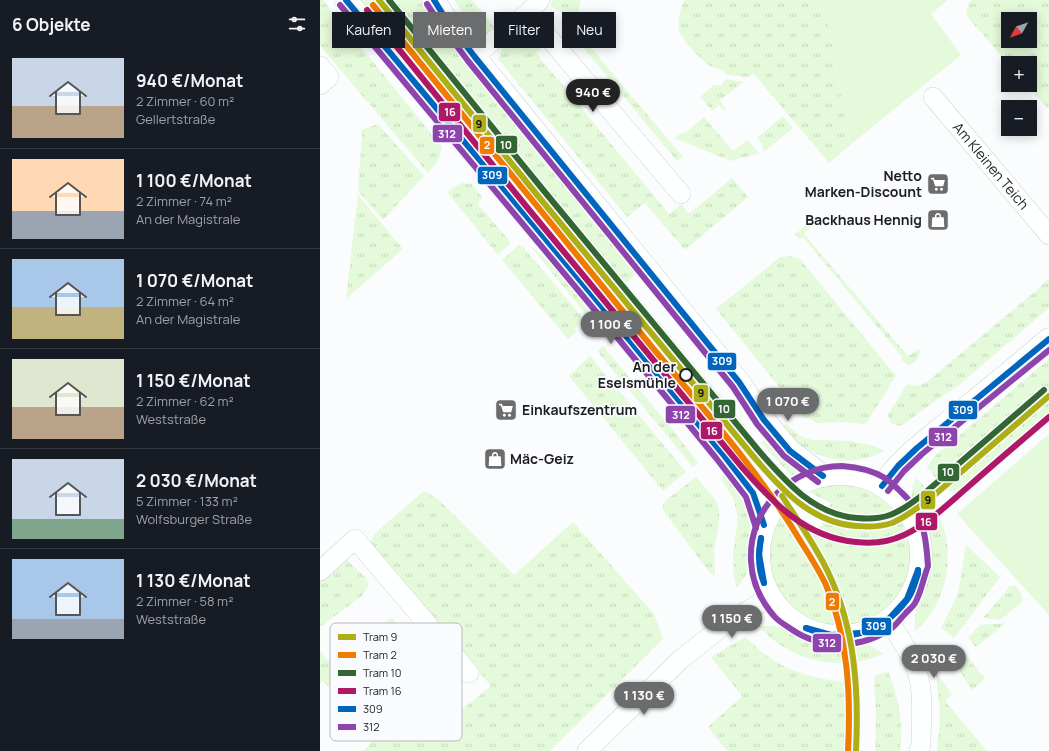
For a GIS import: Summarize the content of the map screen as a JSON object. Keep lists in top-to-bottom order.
{
  "streets": {
    "street": ["Am Kleinen Teich"]
  },
  "places": {
    "supermarket": ["Netto Marken-Discount", "Einkaufszentrum"],
    "shop": ["Backhaus Hennig", "Mäc-Geiz"],
    "other": ["An der Eselsmühle"]
  },
  "lines": [
    "tram line 9",
    "tram line 10",
    "transit line 309",
    "transit line 312",
    "tram line 2",
    "tram line 16"
  ],
  "legend": [
    "Tram 9",
    "Tram 2",
    "Tram 10",
    "Tram 16",
    "309",
    "312"
  ],
  "north": "bottom left",
  "page": {
    "heading": "6 Objekte",
    "map_buttons": ["+", "−"],
    "chip": [
      "Kaufen",
      "Mieten",
      "Filter",
      "Neu"
    ],
    "list": [
      {
        "name": "940 €/Monat",
        "note": "2 Zimmer · 60 m² · Gellertstraße"
      },
      {
        "name": "1 100 €/Monat",
        "note": "2 Zimmer · 74 m² · An der Magistrale"
      },
      {
        "name": "1 070 €/Monat",
        "note": "2 Zimmer · 64 m² · An der Magistrale"
      },
      {
        "name": "1 150 €/Monat",
        "note": "2 Zimmer · 62 m² · Weststraße"
      },
      {
        "name": "2 030 €/Monat",
        "note": "5 Zimmer · 133 m² · Wolfsburger Straße"
      },
      {
        "name": "1 130 €/Monat",
        "note": "2 Zimmer · 58 m² · Weststraße"
      }
    ],
    "price": [
      "940 €",
      "1 100 €",
      "1 070 €",
      "1 150 €",
      "2 030 €",
      "1 130 €"
    ]
  }
}
